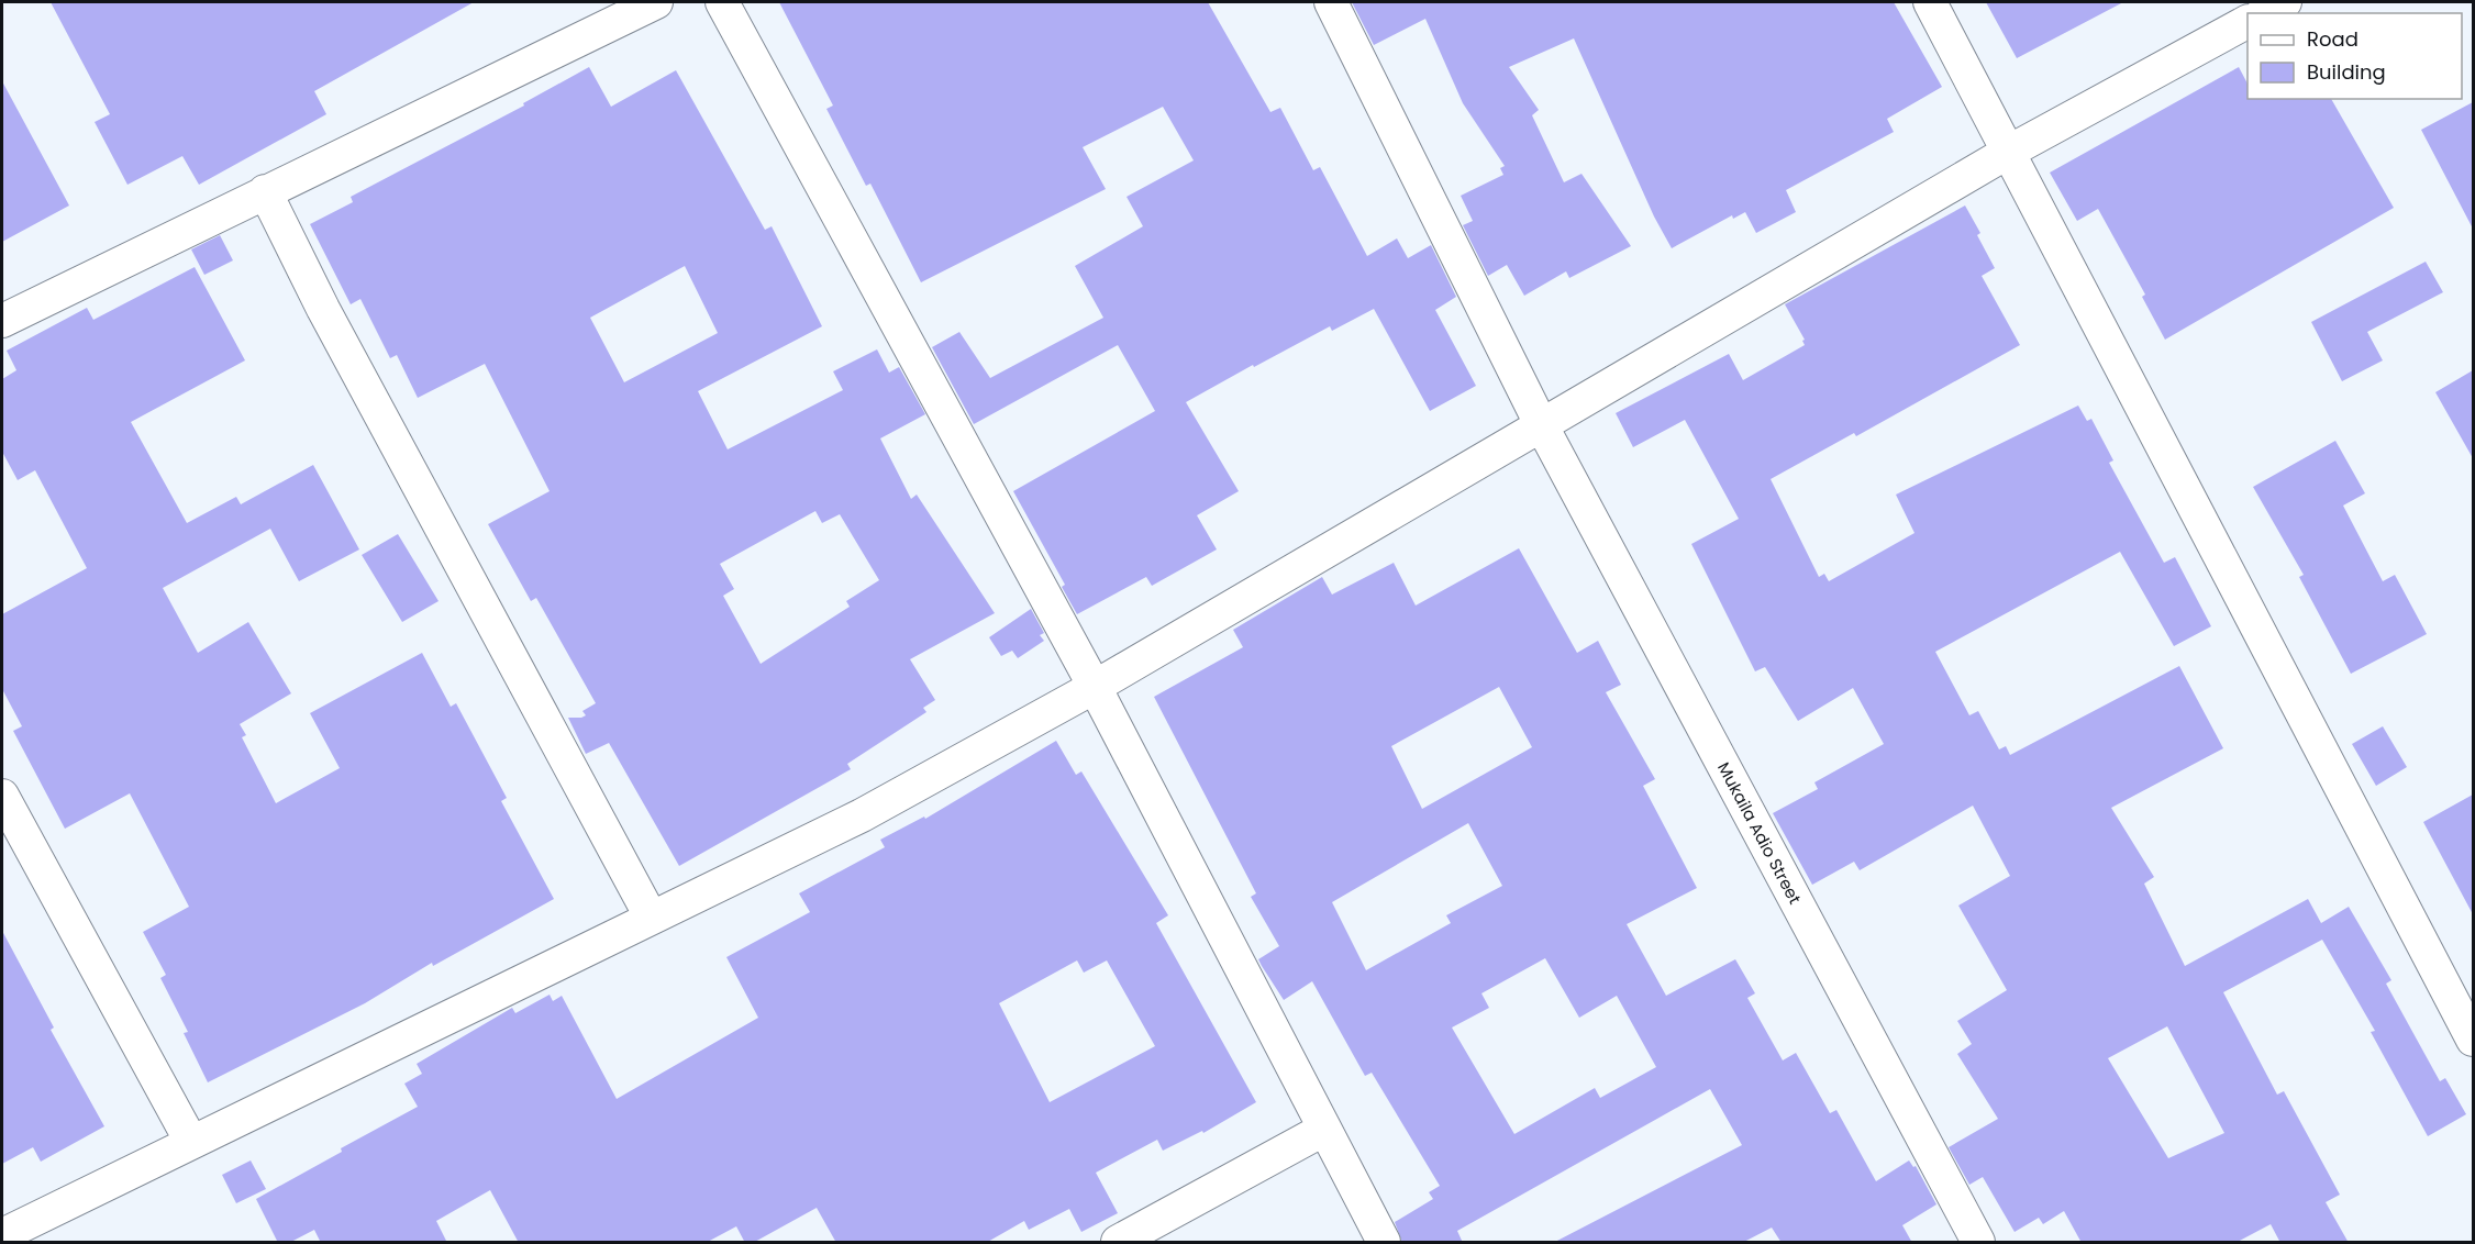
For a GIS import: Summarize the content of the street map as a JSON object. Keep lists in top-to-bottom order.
{
  "streets": {
    "street": ["Mukaila Adio Street"]
  },
  "legend": ["Road", "Building"]
}
